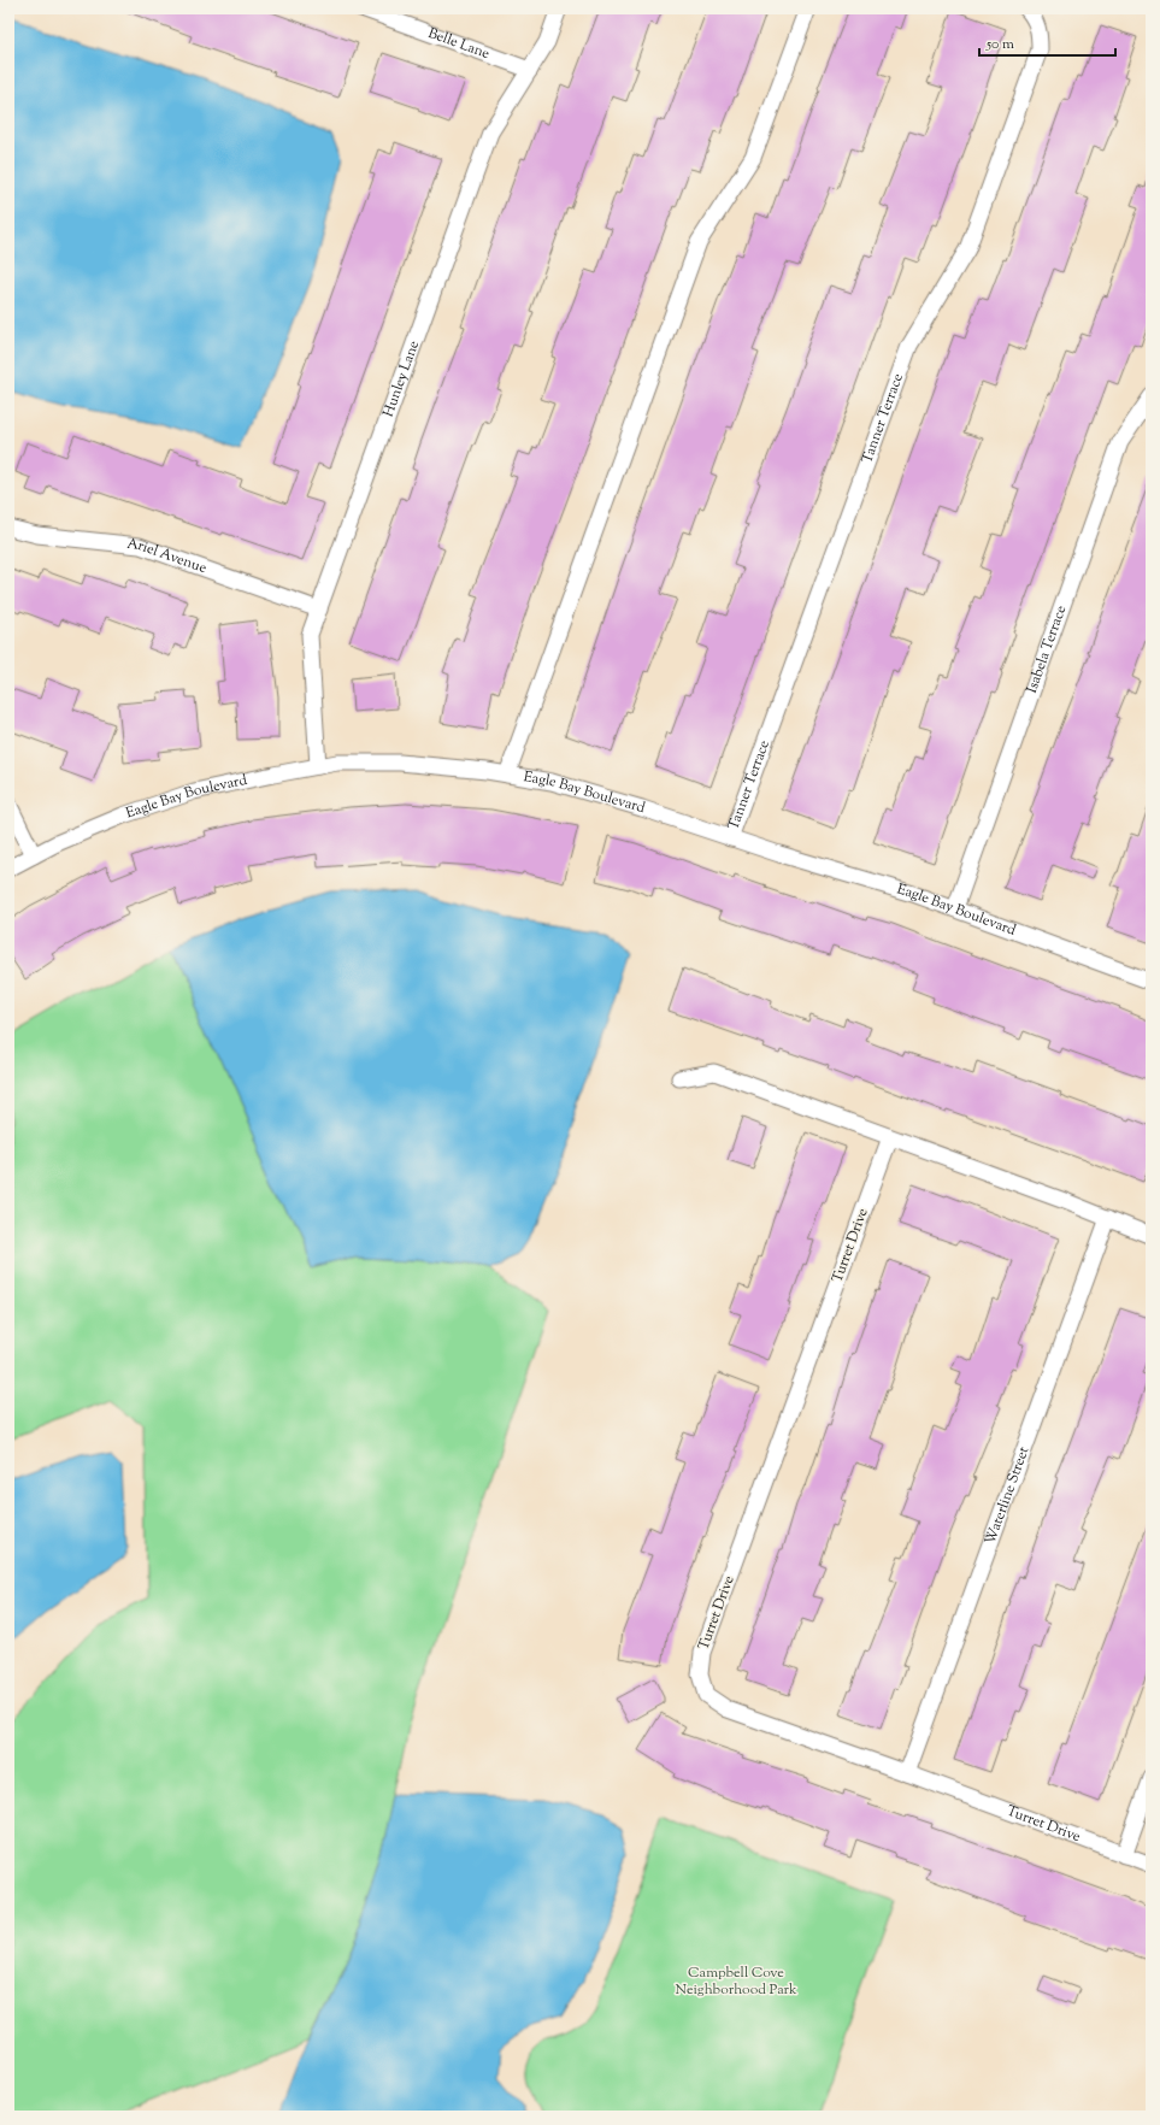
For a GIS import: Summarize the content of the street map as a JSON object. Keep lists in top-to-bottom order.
{
  "streets": {
    "street": [
      "Belle Lane",
      "Hunley Lane",
      "Tanner Terrace",
      "Ariel Avenue",
      "Isabela Terrace",
      "Eagle Bay Boulevard",
      "Turret Drive",
      "Waterline Street"
    ]
  },
  "crossings": [
    ["Belle Lane", "Hunley Lane"],
    ["Hunley Lane", "Ariel Avenue"],
    ["Hunley Lane", "Eagle Bay Boulevard"],
    ["Tanner Terrace", "Eagle Bay Boulevard"],
    ["Isabela Terrace", "Eagle Bay Boulevard"],
    ["Turret Drive", "Waterline Street"]
  ],
  "parks": ["Campbell Cove Neighborhood Park"],
  "scale_bar": "50 m"
}
